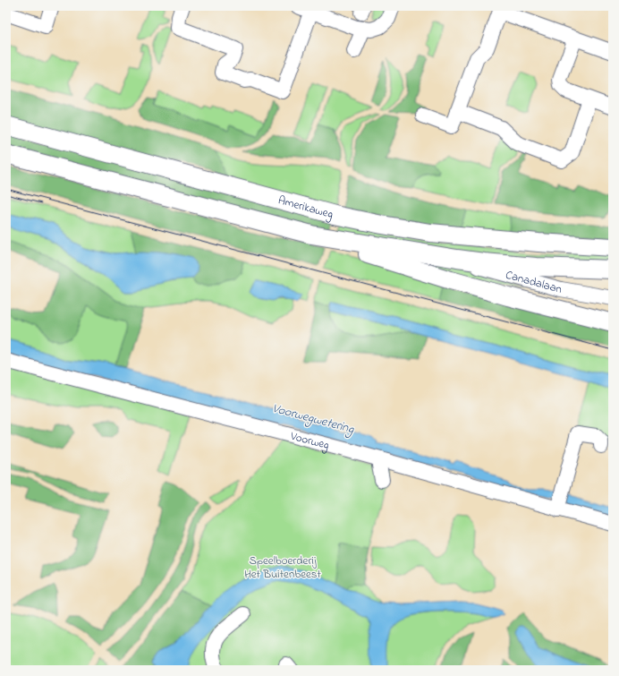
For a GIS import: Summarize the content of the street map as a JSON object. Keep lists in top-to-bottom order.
{
  "streets": {
    "main road": ["Amerikaweg"],
    "street": ["Canadalaan", "Voorweg"]
  },
  "crossings": [
    ["Amerikaweg", "Canadalaan"]
  ],
  "water": ["Voorwegwetering"],
  "parks": ["Speelboerderij Het Buitenbeest"]
}
